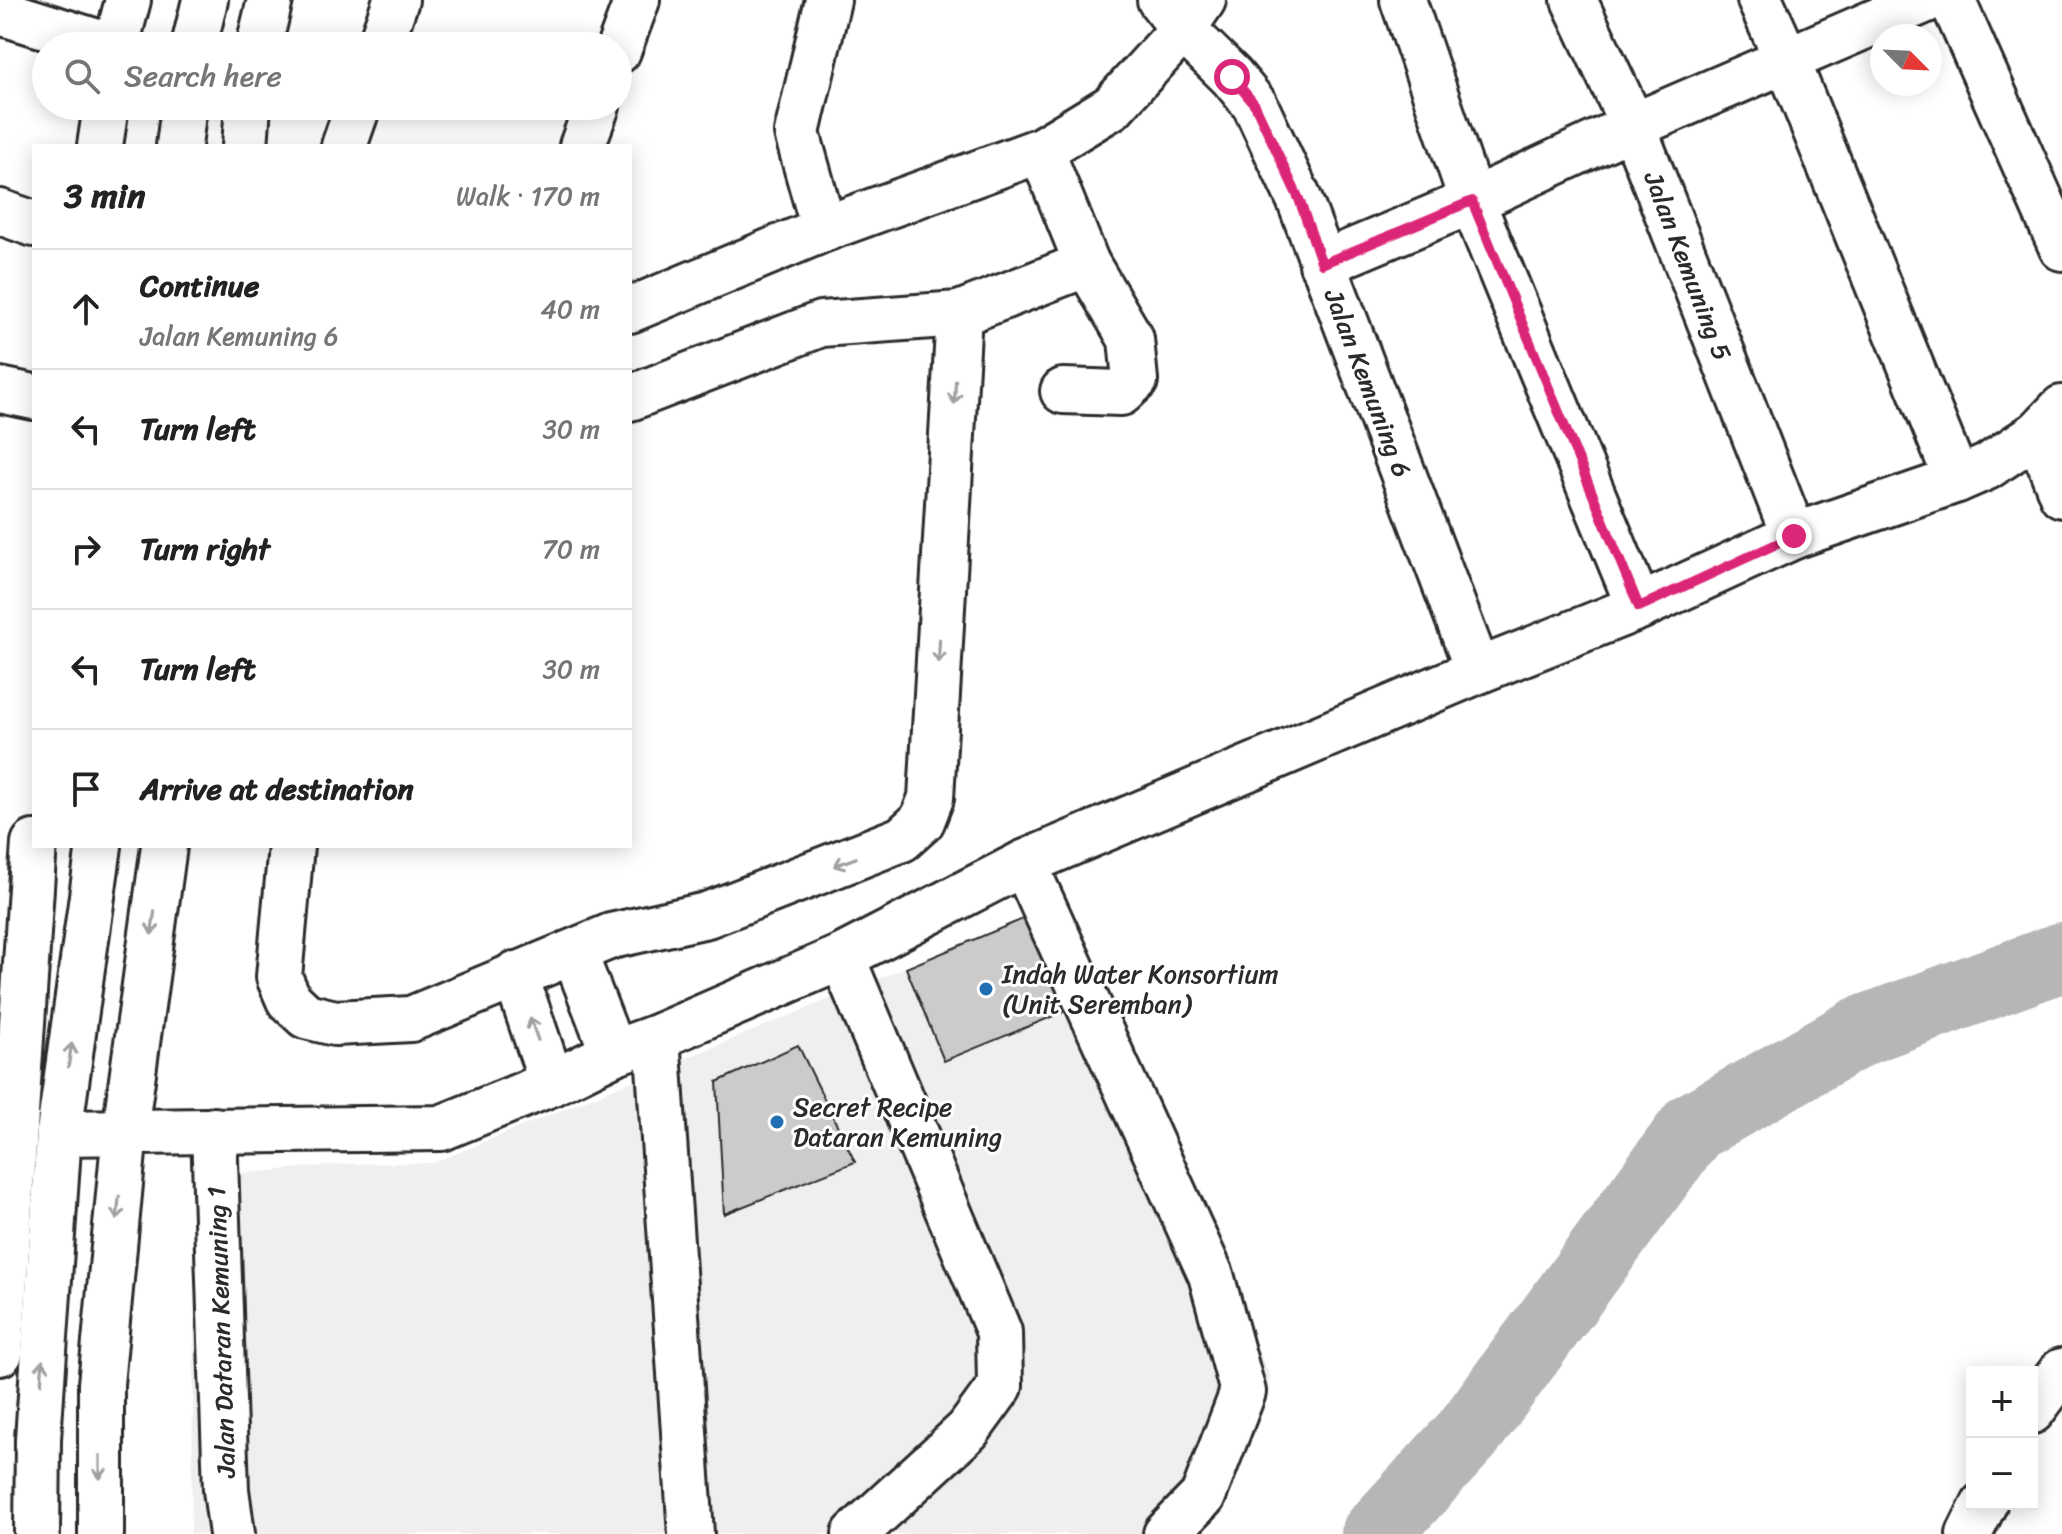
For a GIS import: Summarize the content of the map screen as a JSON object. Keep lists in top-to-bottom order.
{
  "streets": {
    "street": ["Jalan Kemuning 5", "Jalan Kemuning 6", "Jalan Dataran Kemuning 1"]
  },
  "places": ["Indah Water Konsortium (Unit Seremban)", "Secret Recipe Dataran Kemuning"],
  "north": "bottom right",
  "page": {
    "search": "Search here",
    "heading": ["3 min", "Walk · 170 m"],
    "list": [
      ["Continue", "Jalan Kemuning 6", "40 m"],
      ["Turn left", "30 m"],
      ["Turn right", "70 m"],
      ["Turn left", "30 m"],
      "Arrive at destination"
    ],
    "map_buttons": ["+", "−"]
  }
}
